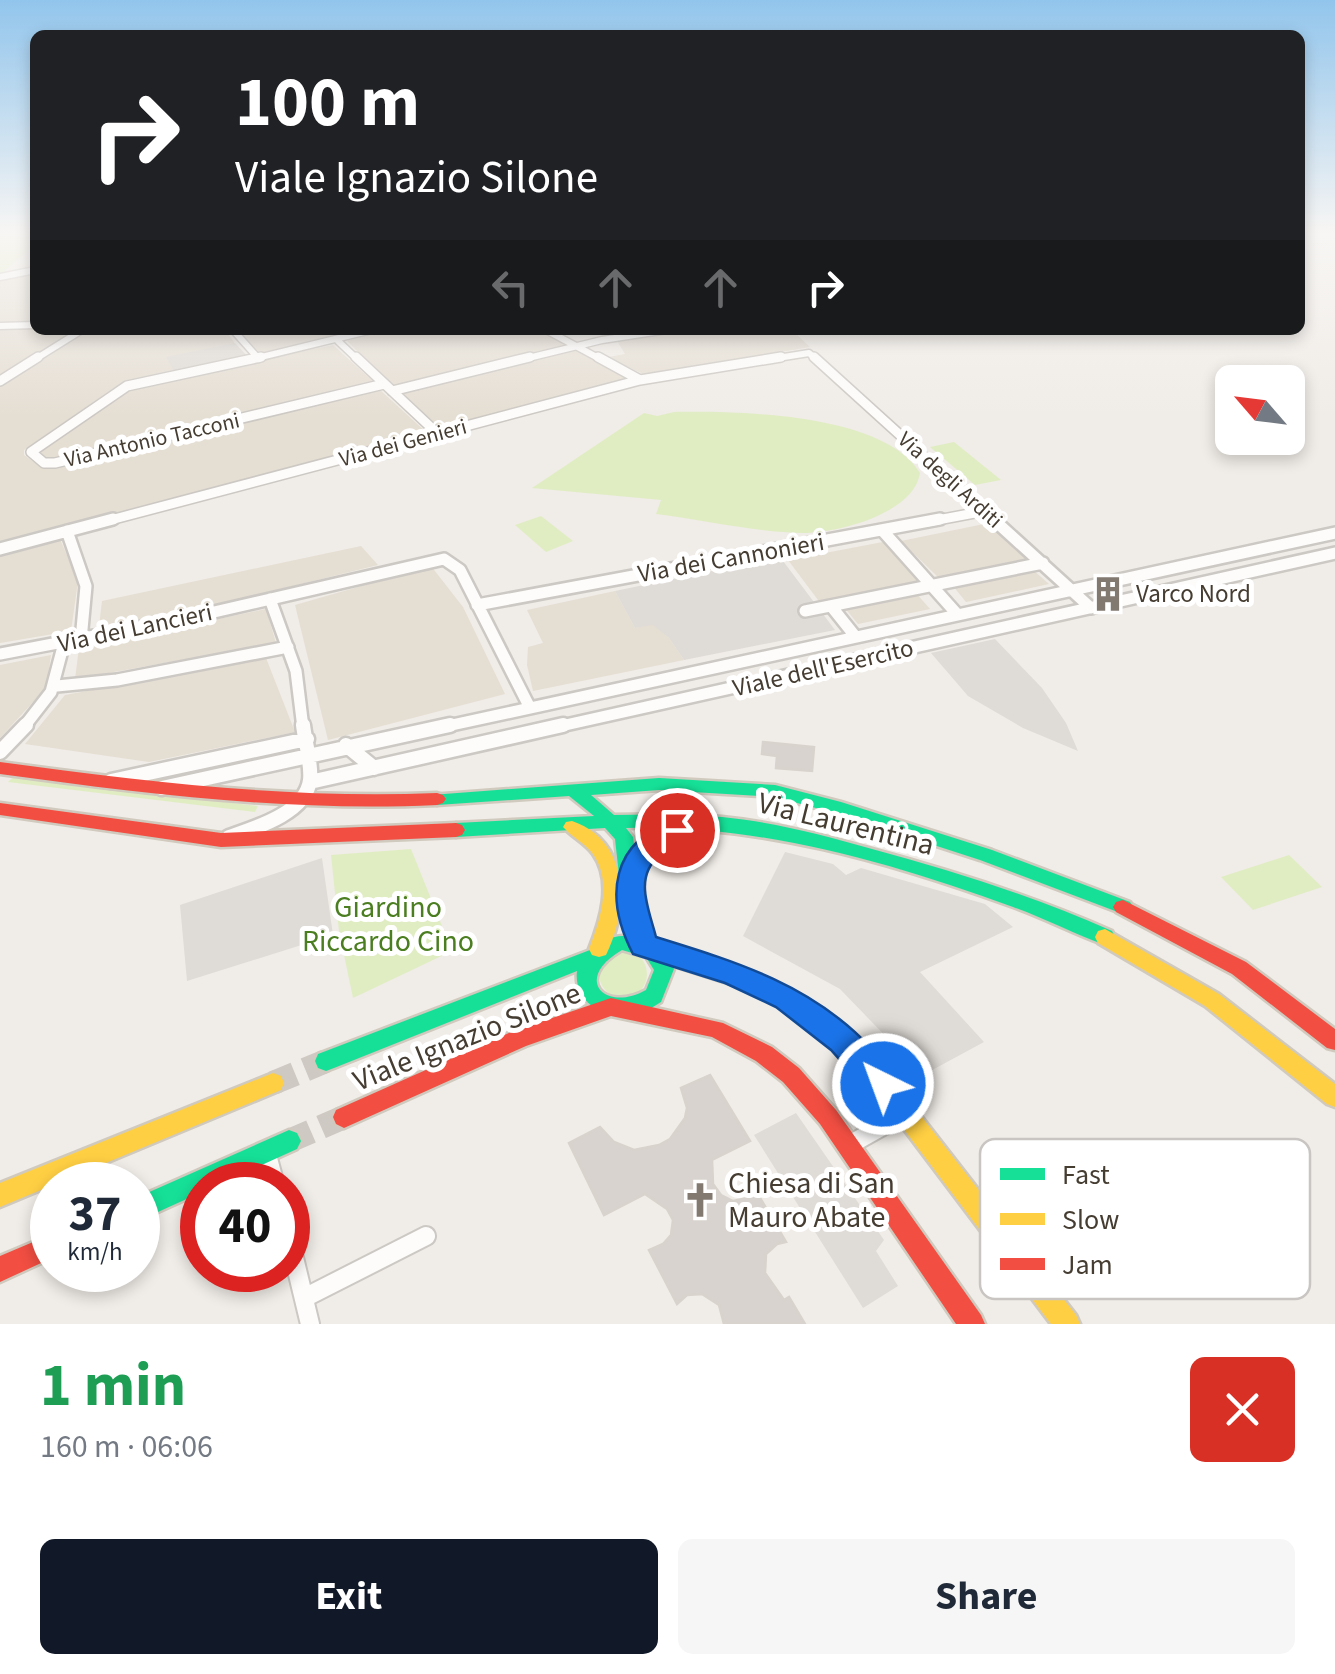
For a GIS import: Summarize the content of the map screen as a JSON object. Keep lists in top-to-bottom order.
{
  "streets": {
    "main road": ["Via Laurentina", "Viale Ignazio Silone"],
    "street": [
      "Via Antonio Tacconi",
      "Via dei Genieri",
      "Via degli Arditi",
      "Via dei Cannonieri",
      "Via dei Lancieri",
      "Viale dell'Esercito"
    ]
  },
  "crossings": [
    ["Via dei Genieri", "Via degli Arditi"],
    ["Via degli Arditi", "Via dei Cannonieri"],
    ["Via degli Arditi", "Viale dell'Esercito"],
    ["Via dei Cannonieri", "Via dei Lancieri"],
    ["Viale dell'Esercito", "Via Laurentina"],
    ["Via Laurentina", "Viale Ignazio Silone"]
  ],
  "parks": ["Giardino Riccardo Cino"],
  "places": {
    "building": ["Varco Nord"],
    "church": ["Chiesa di San Mauro Abate"]
  },
  "legend": ["Fast", "Slow", "Jam"],
  "north": "top left",
  "page": {
    "turn": ["100 m", "Viale Ignazio Silone"],
    "speed": "37 km/h",
    "limit": "40",
    "heading": ["1 min", "160 m · 06:06"],
    "buttons": ["Exit", "Share"]
  }
}
